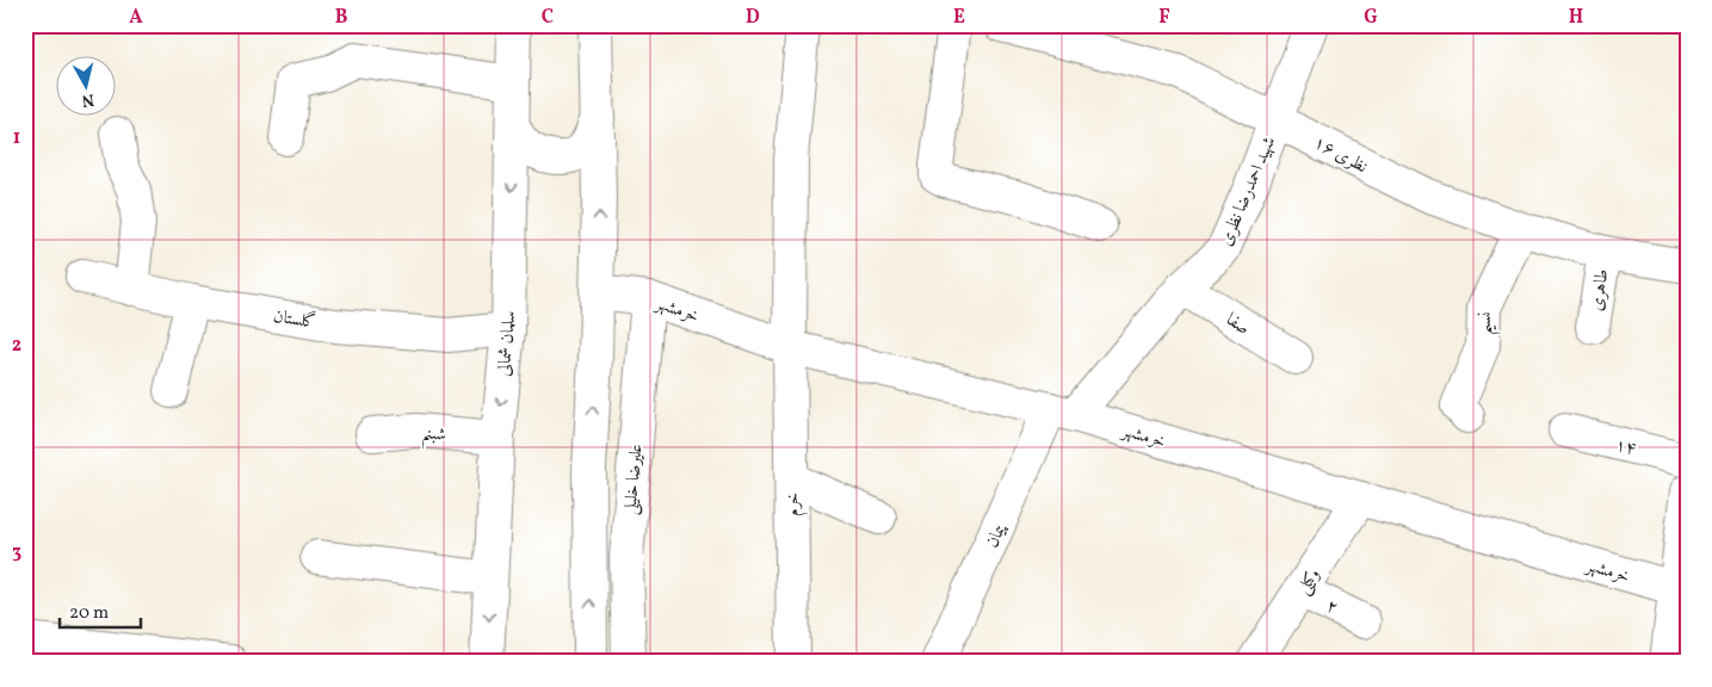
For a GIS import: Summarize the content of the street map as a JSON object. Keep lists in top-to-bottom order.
{
  "streets": {
    "street": [
      "نظری ۱۶",
      "شهید احمدرضا نظری",
      "طاهری",
      "خرمشهر",
      "گلستان",
      "صفا",
      "نسیم",
      "سلمان شمالی",
      "شبنم",
      "۱۴",
      "علیرضا خلیلی",
      "خرم",
      "پیمان",
      "وکیلی",
      "۲"
    ]
  },
  "crossings": [
    ["نظری ۱۶", "شهید احمدرضا نظری"],
    ["نظری ۱۶", "طاهری"],
    ["نظری ۱۶", "نسیم"],
    ["شهید احمدرضا نظری", "خرمشهر"],
    ["شهید احمدرضا نظری", "صفا"],
    ["شهید احمدرضا نظری", "پیمان"],
    ["خرمشهر", "علیرضا خلیلی"],
    ["خرمشهر", "خرم"],
    ["خرمشهر", "پیمان"],
    ["خرمشهر", "وکیلی"],
    ["گلستان", "سلمان شمالی"],
    ["سلمان شمالی", "شبنم"],
    ["وکیلی", "۲"]
  ],
  "scale_bar": "20 m",
  "north": "bottom",
  "grid": {
    "columns": [
      "A",
      "B",
      "C",
      "D",
      "E",
      "F",
      "G",
      "H"
    ],
    "rows": ["1", "2", "3"]
  }
}
